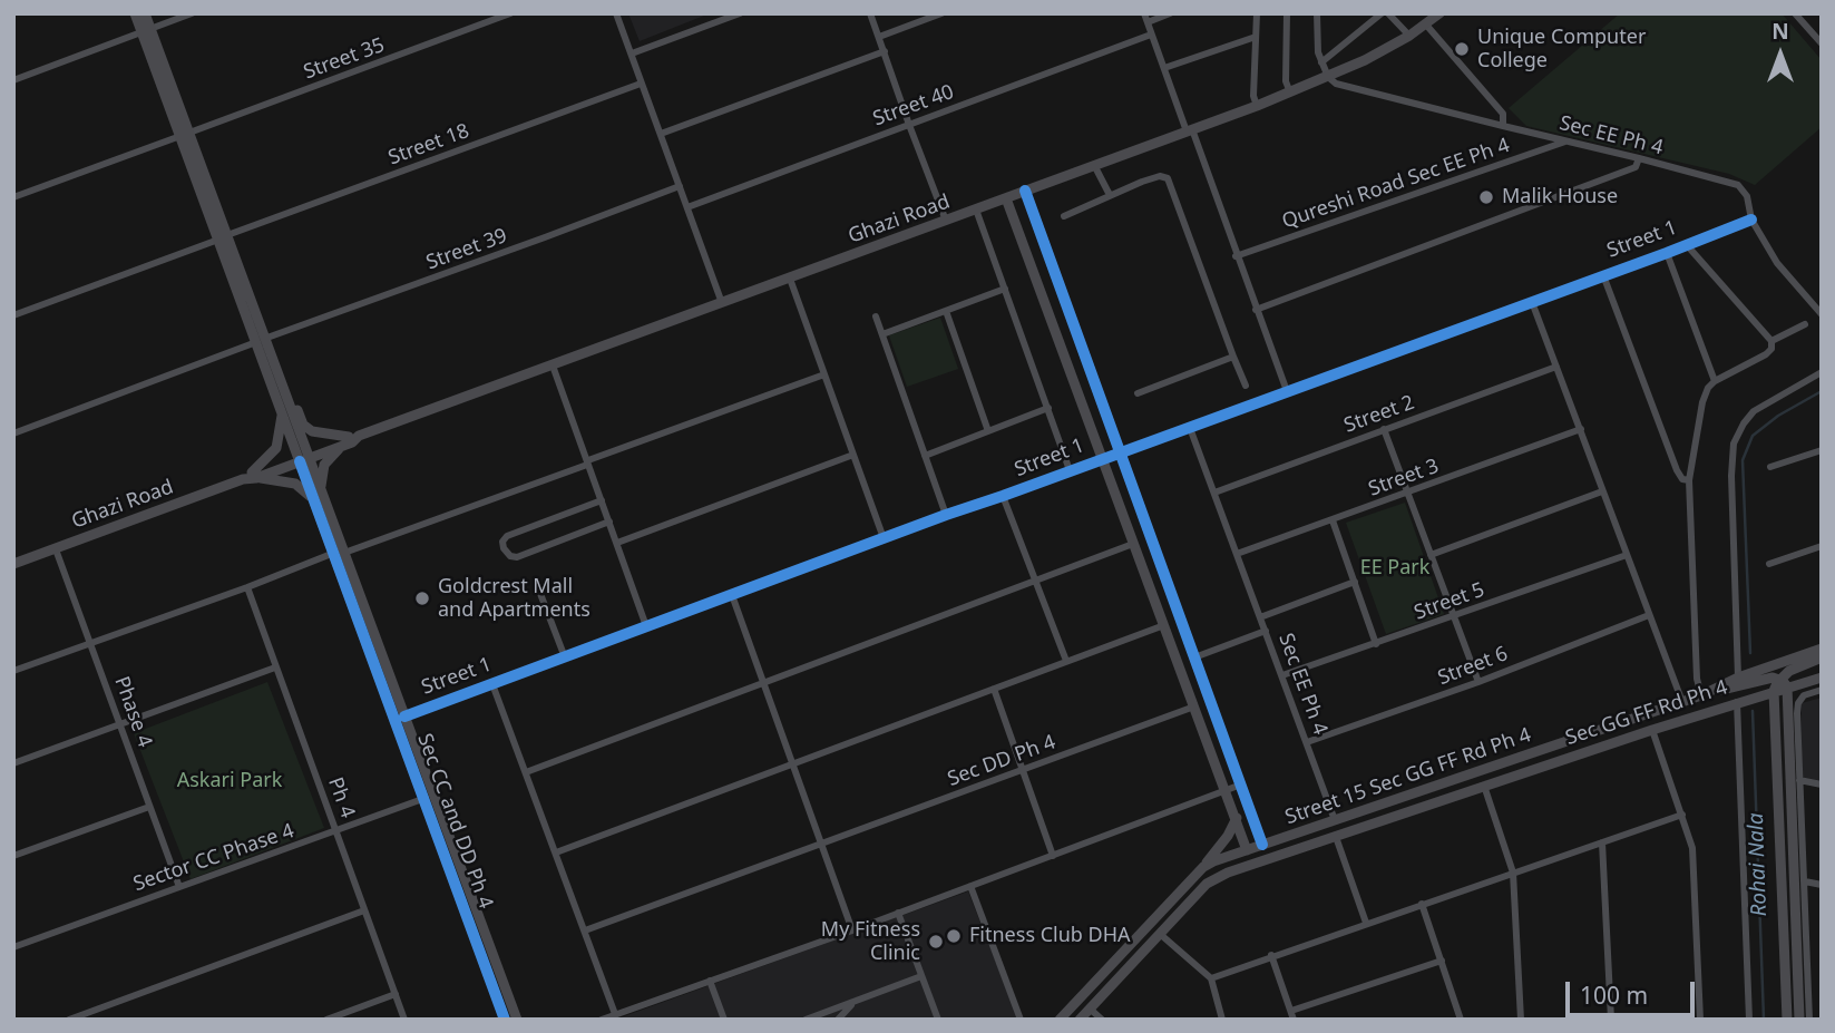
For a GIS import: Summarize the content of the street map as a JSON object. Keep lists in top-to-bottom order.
{
  "streets": {
    "main road": [
      "Ghazi Road",
      "Sec GG FF Rd Ph 4",
      "Street 15 Sec GG FF Rd Ph 4",
      "Sec CC and DD Ph 4"
    ],
    "street": [
      "Street 35",
      "Street 40",
      "Sec EE Ph 4",
      "Street 18",
      "Qureshi Road Sec EE Ph 4",
      "Street 1",
      "Street 39",
      "Street 2",
      "Street 3",
      "Street 5",
      "Street 6",
      "Phase 4",
      "Sec DD Ph 4",
      "Ph 4",
      "Sector CC Phase 4"
    ]
  },
  "crossings": [
    ["Sec EE Ph 4", "Qureshi Road Sec EE Ph 4"],
    ["Sec EE Ph 4", "Ghazi Road"],
    ["Sec EE Ph 4", "Street 1"],
    ["Sec EE Ph 4", "Street 2"],
    ["Sec EE Ph 4", "Street 3"],
    ["Sec EE Ph 4", "Street 5"],
    ["Sec EE Ph 4", "Street 6"],
    ["Sec EE Ph 4", "Street 15 Sec GG FF Rd Ph 4"],
    ["Ghazi Road", "Phase 4"],
    ["Ghazi Road", "Sec CC and DD Ph 4"],
    ["Street 1", "Sec CC and DD Ph 4"],
    ["Phase 4", "Sector CC Phase 4"],
    ["Ph 4", "Sector CC Phase 4"],
    ["Sec CC and DD Ph 4", "Sector CC Phase 4"]
  ],
  "water": ["Rohai Nala"],
  "parks": ["EE Park", "Askari Park"],
  "places": [
    "Unique Computer College",
    "Malik House",
    "Goldcrest Mall and Apartments",
    "Fitness Club DHA",
    "My Fitness Clinic"
  ],
  "scale_bar": "100 m",
  "north": "top"
}
